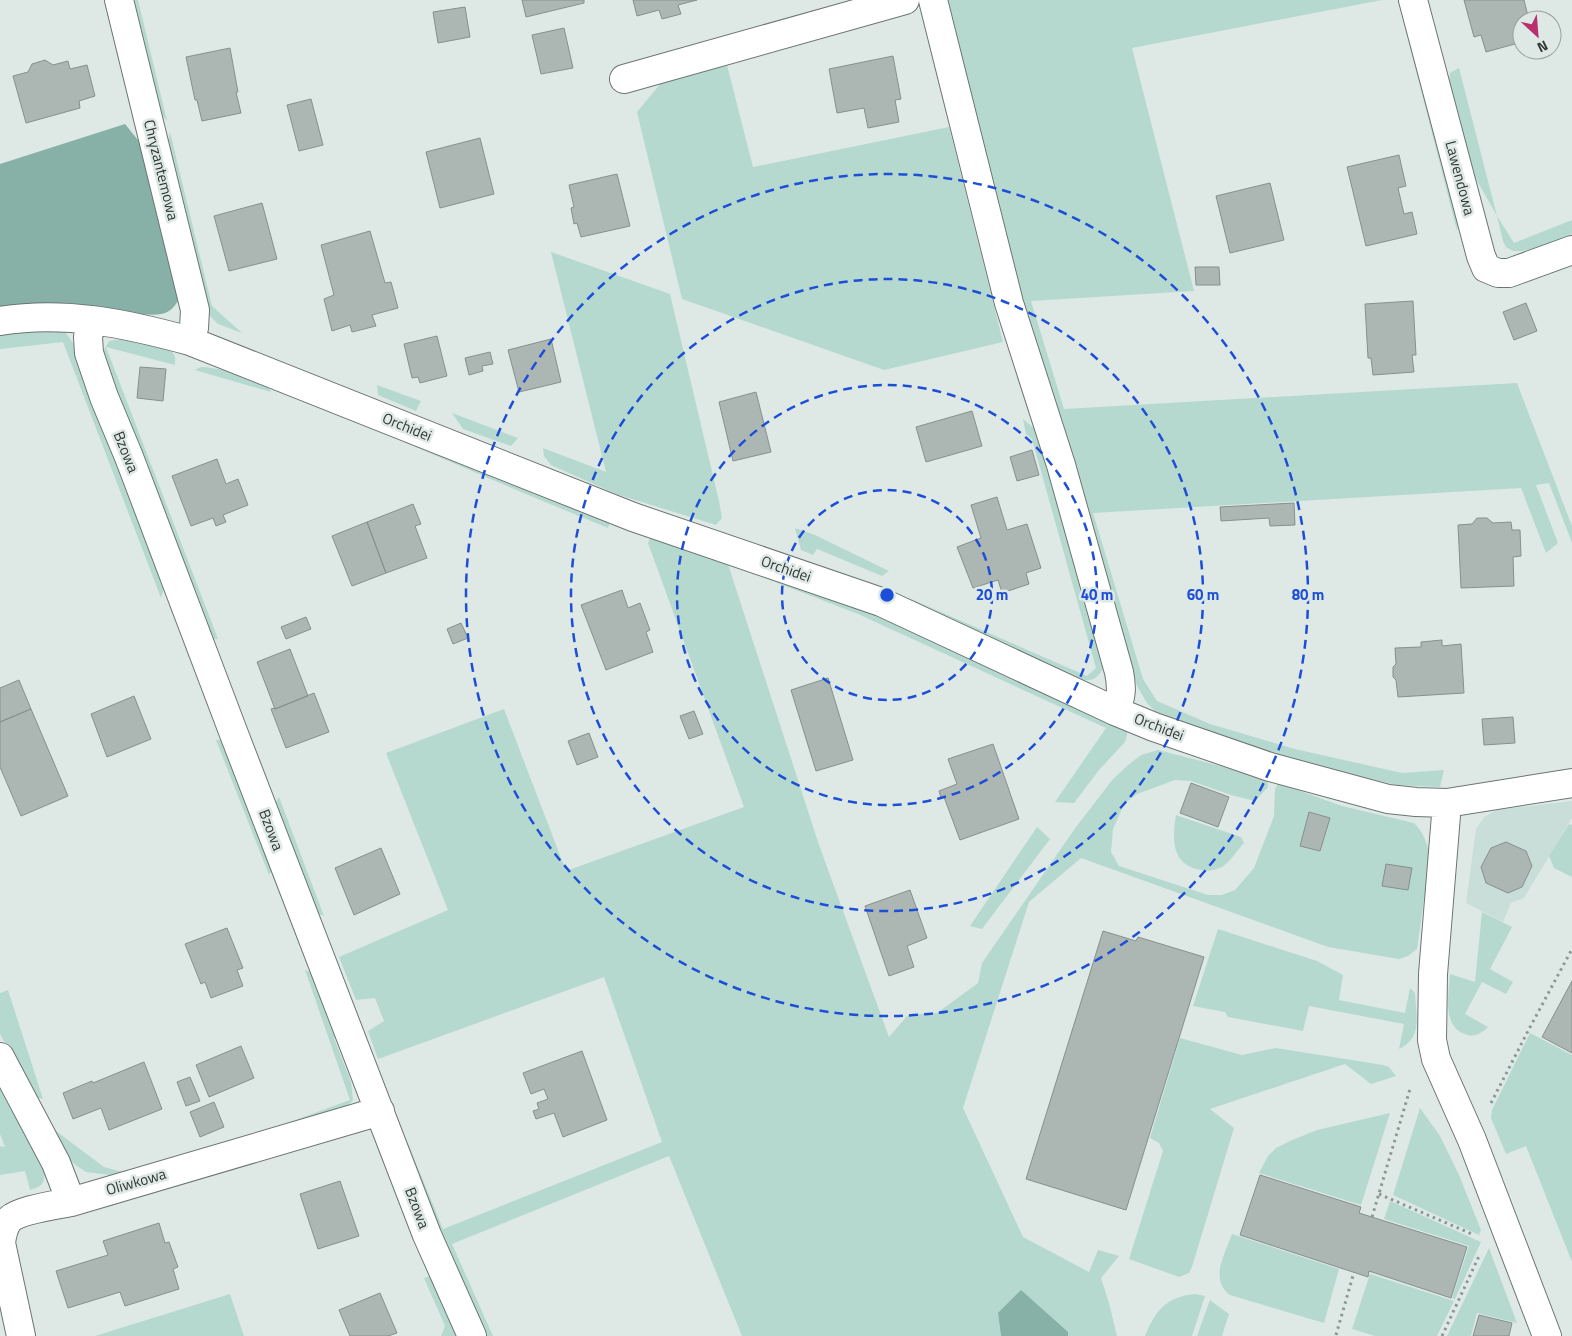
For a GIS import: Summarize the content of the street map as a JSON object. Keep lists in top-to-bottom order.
{
  "streets": {
    "street": [
      "Chryzantemowa",
      "Lawendowa",
      "Orchidei",
      "Bzowa",
      "Oliwkowa"
    ]
  },
  "crossings": [
    ["Chryzantemowa", "Orchidei"],
    ["Orchidei", "Bzowa"],
    ["Bzowa", "Oliwkowa"]
  ],
  "north": "bottom right",
  "rings": [
    "20 m",
    "40 m",
    "60 m",
    "80 m"
  ]
}
